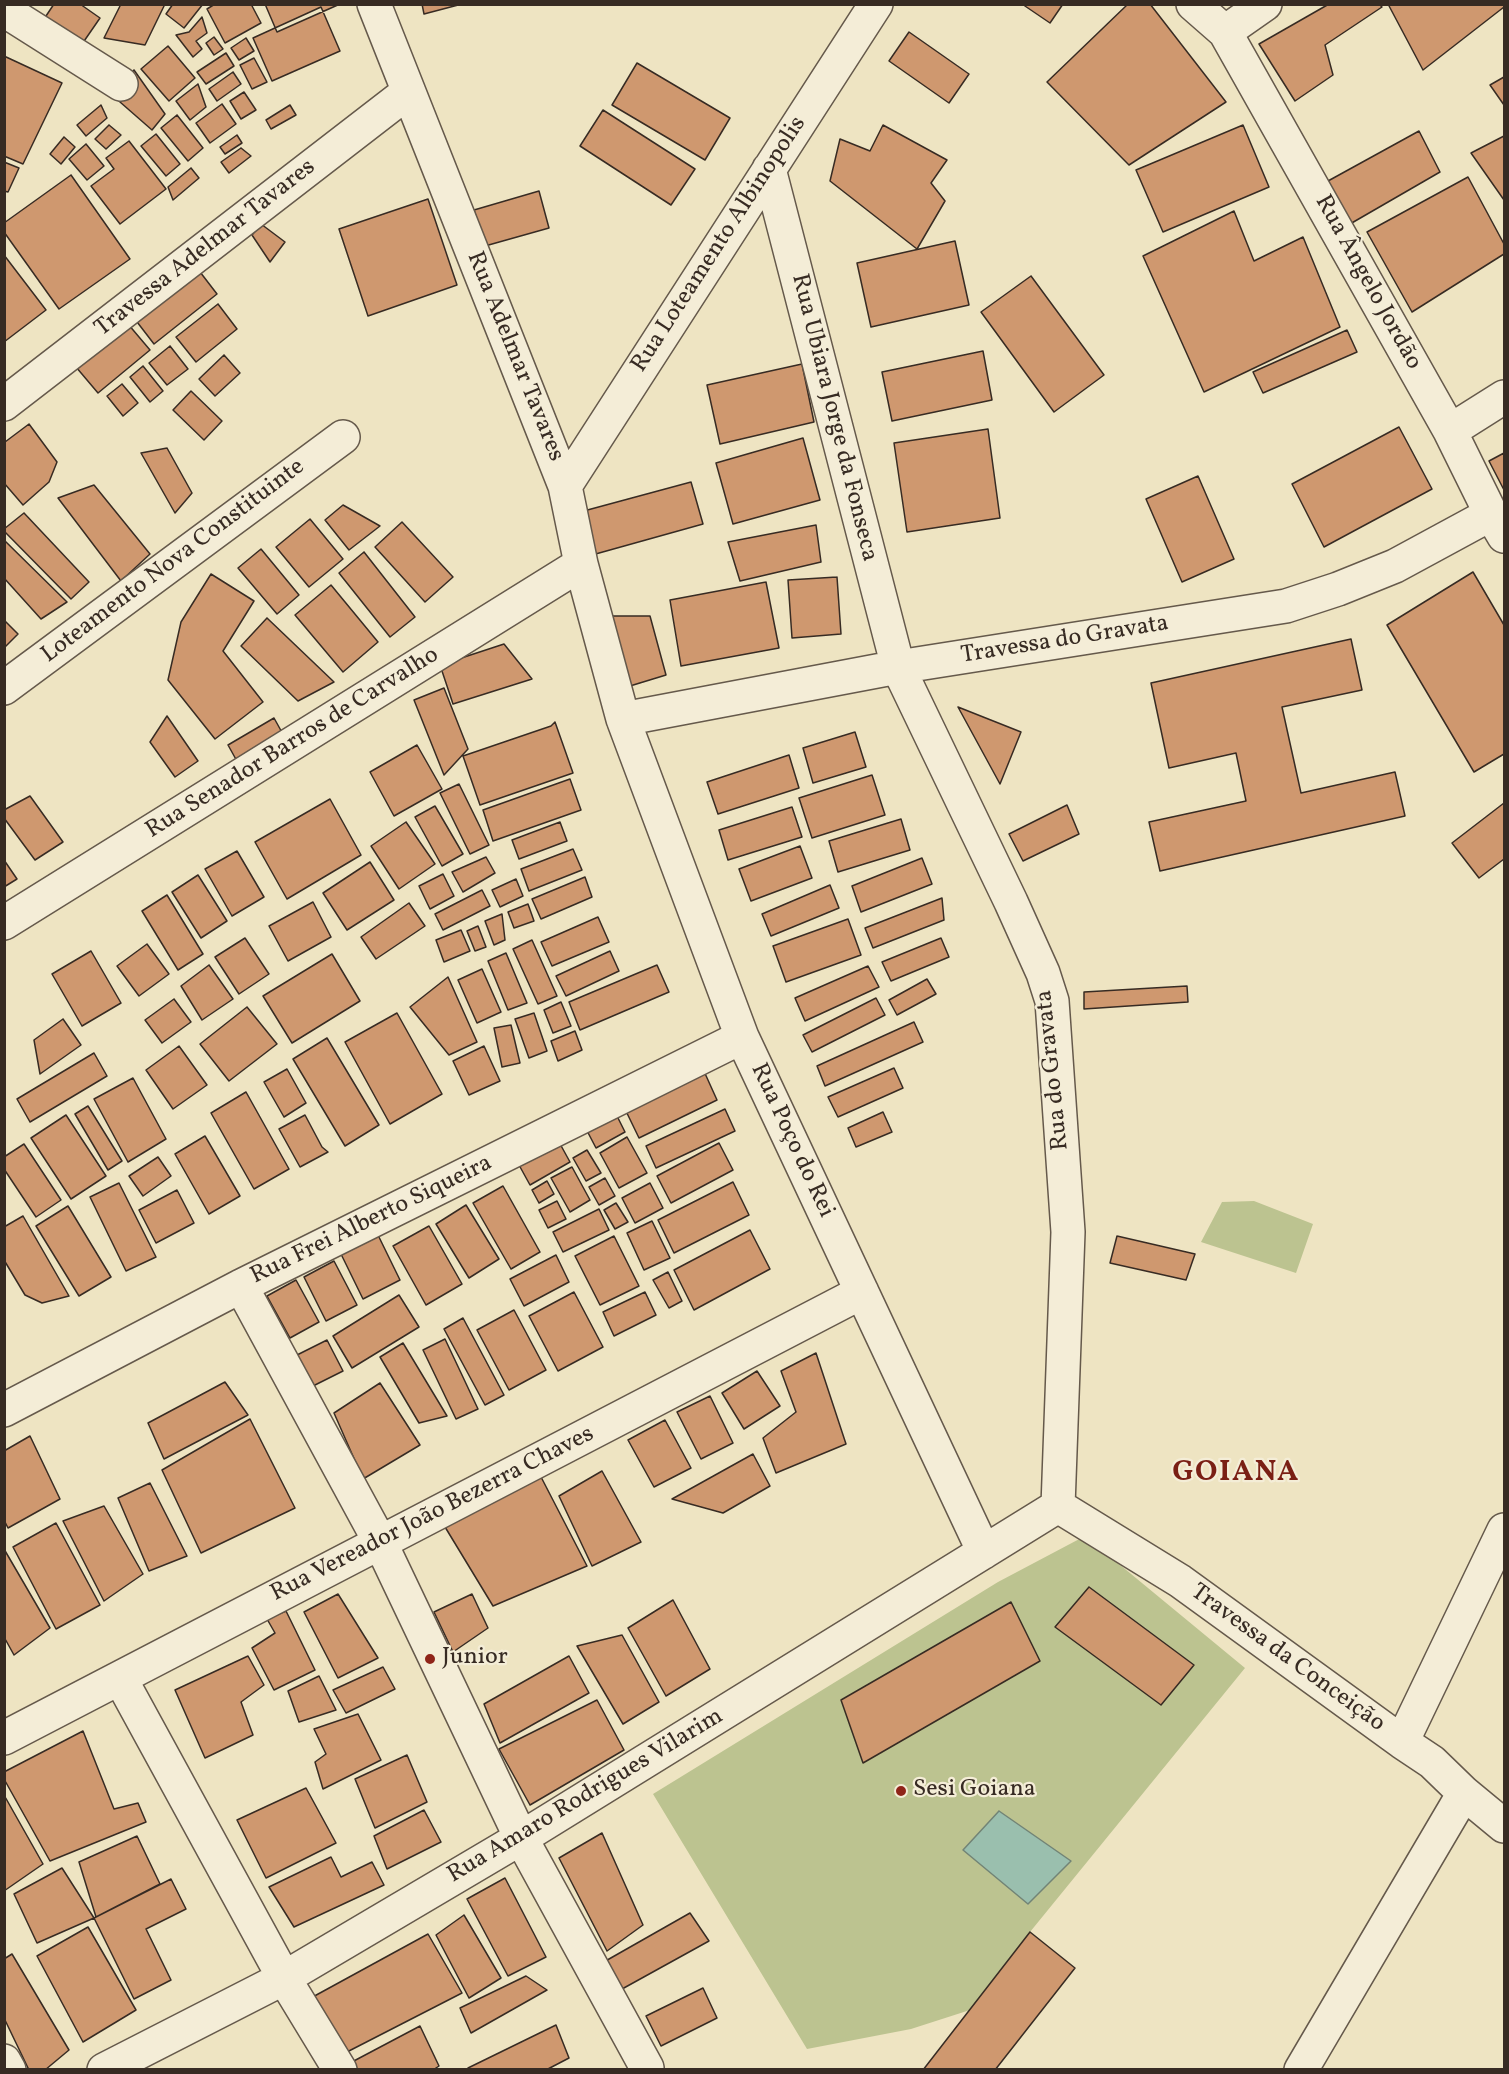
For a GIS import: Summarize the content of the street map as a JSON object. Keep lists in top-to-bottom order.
{
  "streets": {
    "street": [
      "Rua Loteamento Albinopolis",
      "Travessa Adelmar Tavares",
      "Rua Ângelo Jordão",
      "Rua Adelmar Tavares",
      "Rua Ubiara Jorge da Fonseca",
      "Loteamento Nova Constituinte",
      "Travessa do Gravata",
      "Rua Senador Barros de Carvalho",
      "Rua do Gravata",
      "Rua Poço do Rei",
      "Rua Frei Alberto Siqueira",
      "Rua Vereador João Bezerra Chaves",
      "Travessa da Conceição",
      "Rua Amaro Rodrigues Vilarim"
    ]
  },
  "crossings": [
    ["Rua Loteamento Albinopolis", "Rua Adelmar Tavares"],
    ["Rua Loteamento Albinopolis", "Rua Ubiara Jorge da Fonseca"],
    ["Travessa Adelmar Tavares", "Rua Adelmar Tavares"],
    ["Rua Ângelo Jordão", "Travessa do Gravata"],
    ["Rua Adelmar Tavares", "Travessa do Gravata"],
    ["Rua Adelmar Tavares", "Rua Senador Barros de Carvalho"],
    ["Rua Adelmar Tavares", "Rua Poço do Rei"],
    ["Rua Ubiara Jorge da Fonseca", "Travessa do Gravata"],
    ["Rua Ubiara Jorge da Fonseca", "Rua do Gravata"],
    ["Travessa do Gravata", "Rua do Gravata"],
    ["Travessa do Gravata", "Rua Poço do Rei"],
    ["Rua do Gravata", "Travessa da Conceição"],
    ["Rua do Gravata", "Rua Amaro Rodrigues Vilarim"],
    ["Rua Poço do Rei", "Rua Frei Alberto Siqueira"],
    ["Rua Poço do Rei", "Rua Vereador João Bezerra Chaves"],
    ["Rua Poço do Rei", "Rua Amaro Rodrigues Vilarim"],
    ["Travessa da Conceição", "Rua Amaro Rodrigues Vilarim"]
  ],
  "districts": ["GOIANA"],
  "places": ["Junior", "Sesi Goiana"]
}
